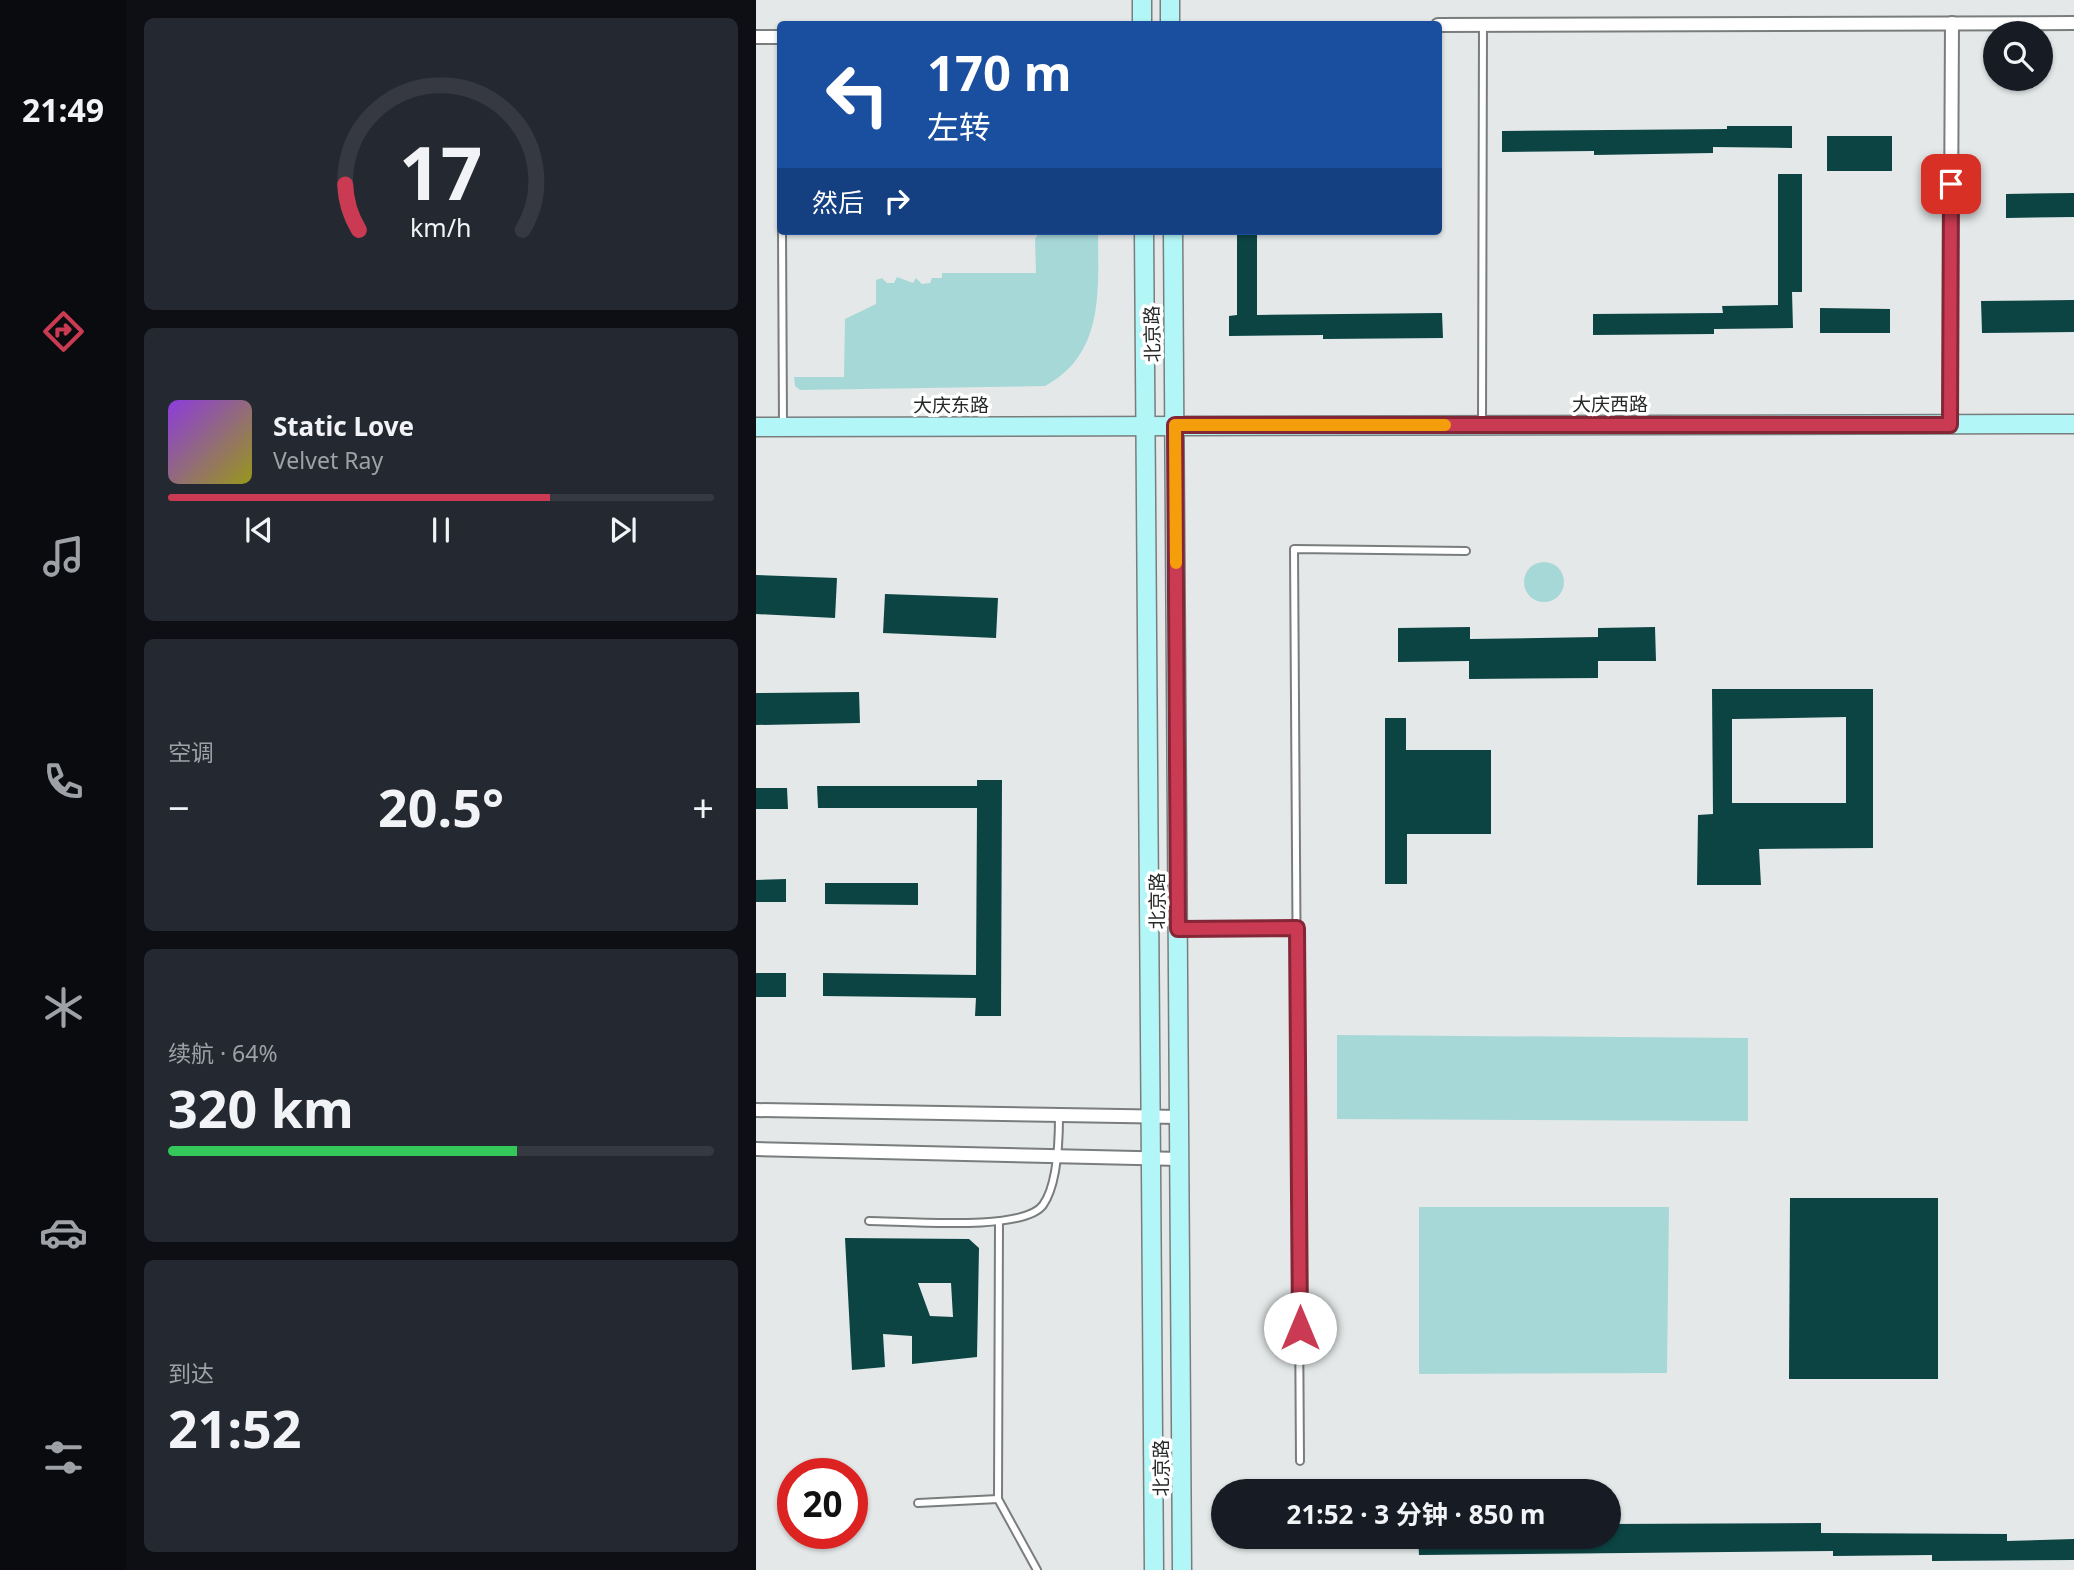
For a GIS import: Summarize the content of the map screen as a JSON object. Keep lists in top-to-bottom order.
{
  "streets": {
    "main road": ["北京路", "大庆西路", "大庆东路"]
  },
  "crossings": [
    ["北京路", "大庆西路"],
    ["北京路", "大庆东路"],
    ["大庆西路", "大庆东路"]
  ],
  "page": {
    "tabs": "21:49",
    "turn": ["170 m", "左转"],
    "then": "然后",
    "song": ["Static Love", "Velvet Ray"],
    "tile": [
      "空调",
      ["续航 · 64%", "320 km"],
      ["到达", "21:52"]
    ],
    "heat": ["−", "20.5°", "+"],
    "limit": "20",
    "trip": "21:52 · 3 分钟 · 850 m",
    "gauge": ["17", "km/h"]
  }
}
